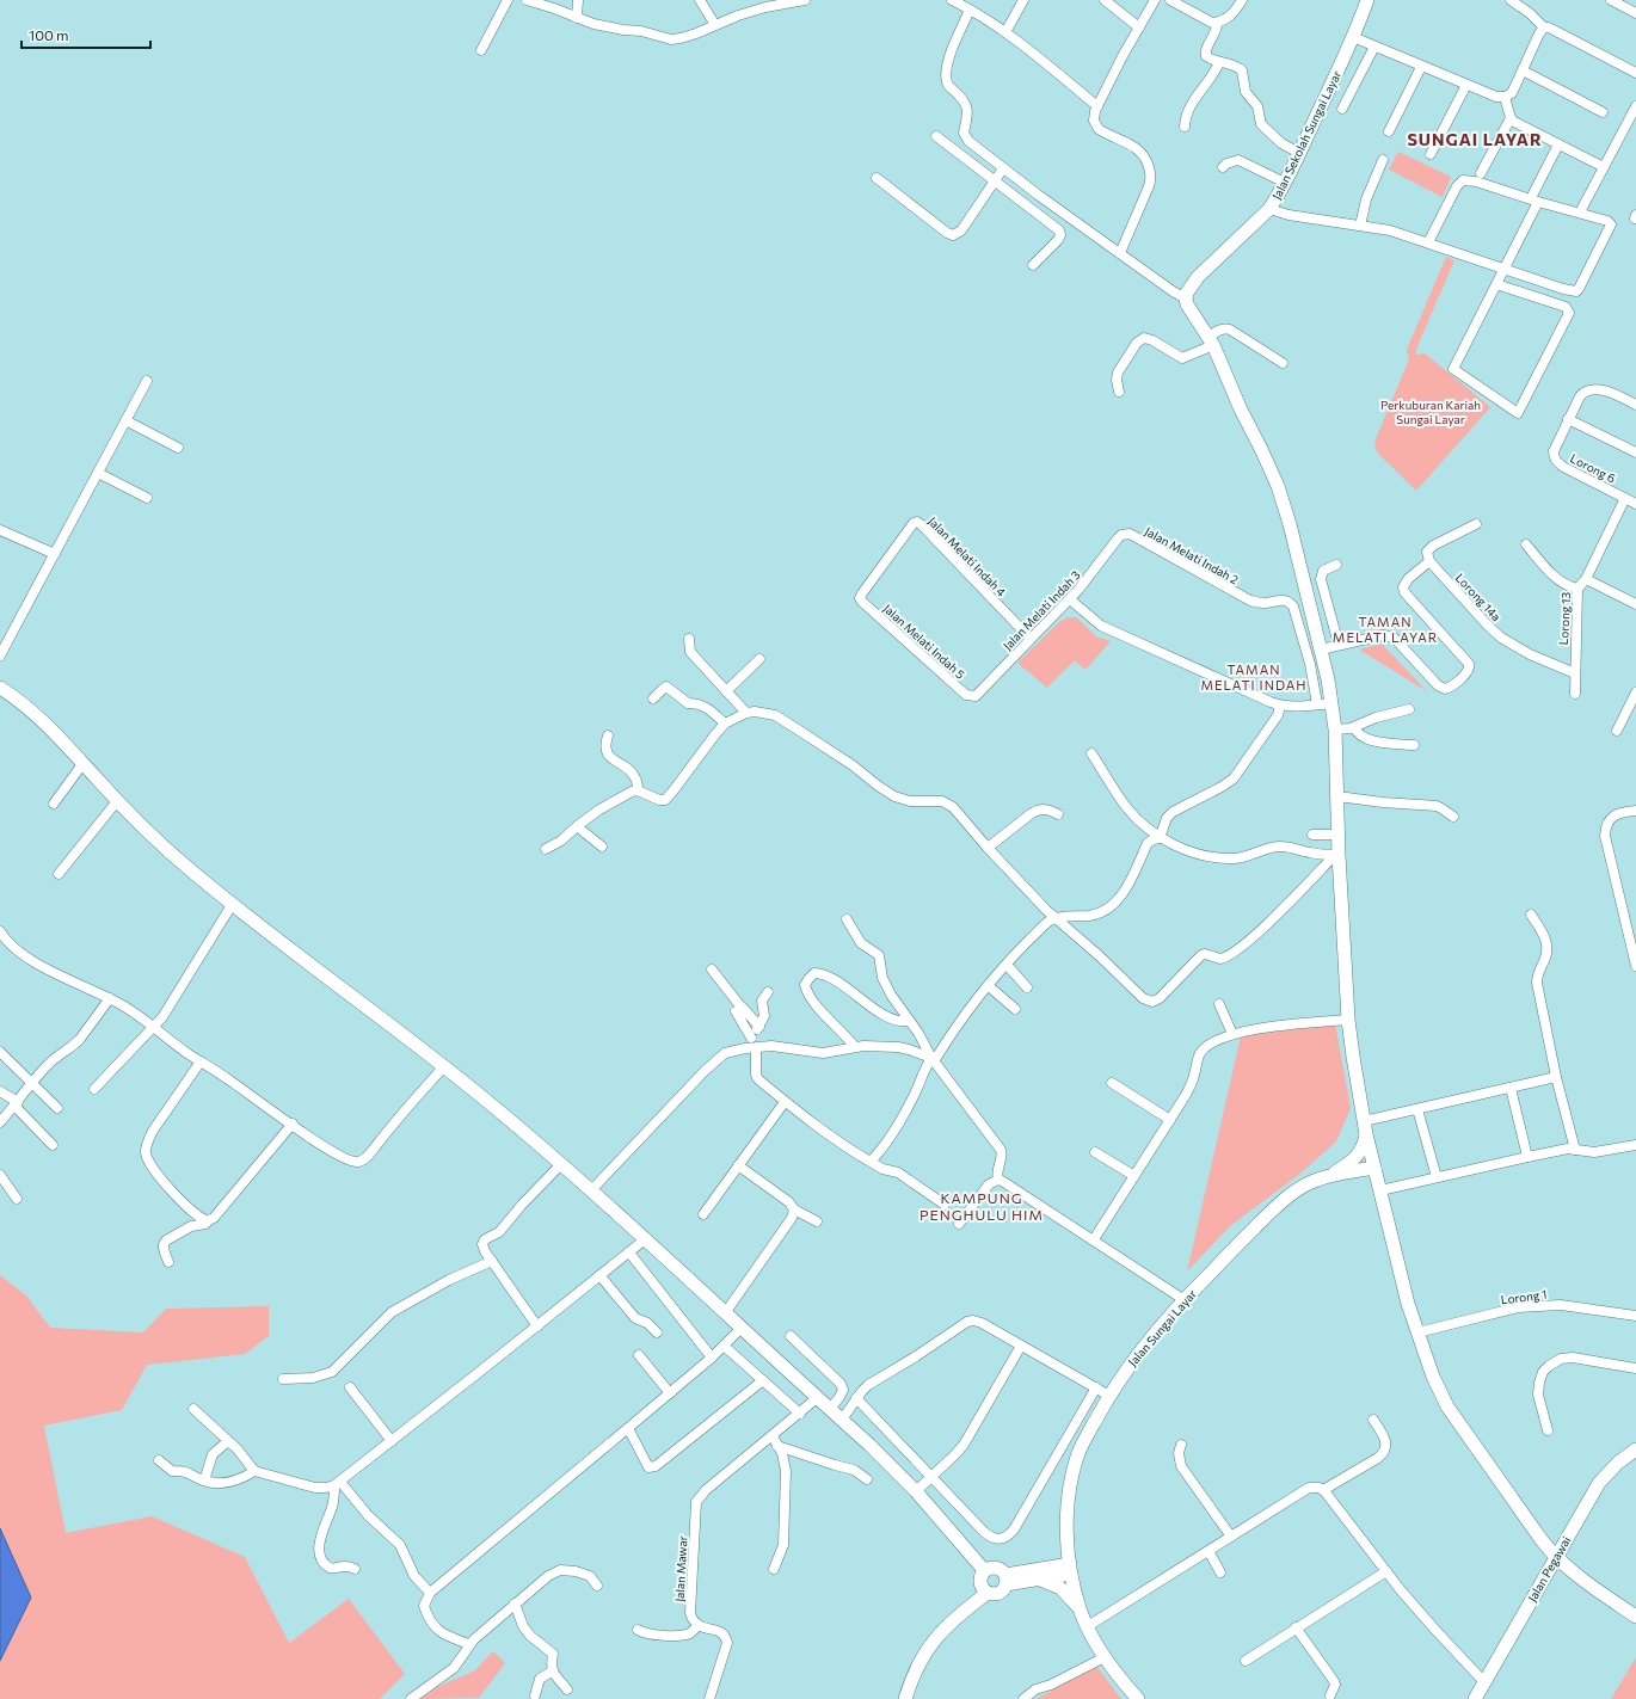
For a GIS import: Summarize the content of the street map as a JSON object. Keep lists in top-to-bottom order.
{
  "streets": {
    "street": [
      "Jalan Sekolah Sungai Layar",
      "Lorong 6",
      "Jalan Melati Indah 2",
      "Jalan Melati Indah 4",
      "Lorong 14a",
      "Jalan Melati Indah 3",
      "Lorong 13",
      "Jalan Melati Indah 5",
      "Lorong 1",
      "Jalan Sungai Layar",
      "Jalan Mawar",
      "Jalan Pegawai"
    ]
  },
  "crossings": [
    ["Lorong 6", "Lorong 13"],
    ["Jalan Melati Indah 2", "Jalan Melati Indah 3"],
    ["Jalan Melati Indah 4", "Jalan Melati Indah 3"],
    ["Jalan Melati Indah 4", "Jalan Melati Indah 5"],
    ["Lorong 14a", "Lorong 13"],
    ["Jalan Melati Indah 3", "Jalan Melati Indah 5"]
  ],
  "districts": [
    "SUNGAI LAYAR",
    "TAMAN MELATI LAYAR",
    "TAMAN MELATI INDAH",
    "KAMPUNG PENGHULU HIM"
  ],
  "parks": ["Perkuburan Kariah Sungai Layar"],
  "scale_bar": "100 m"
}
